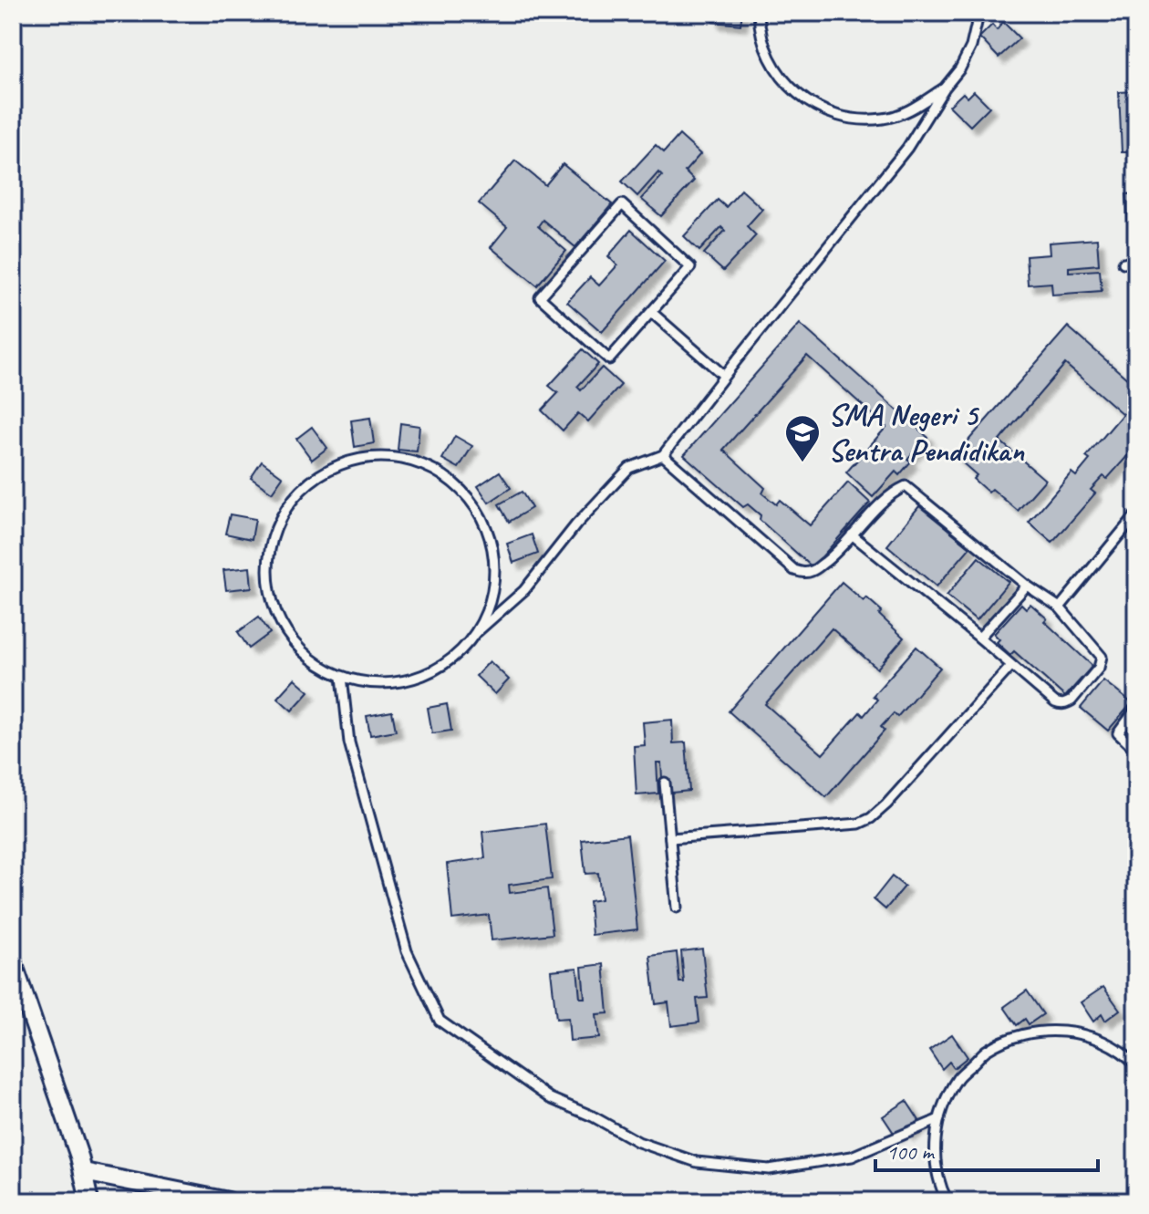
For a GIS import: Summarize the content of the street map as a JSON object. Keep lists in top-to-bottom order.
{
  "places": {
    "school or university": ["SMA Negeri 5 Sentra Pendidikan"]
  },
  "scale_bar": "100 m"
}
